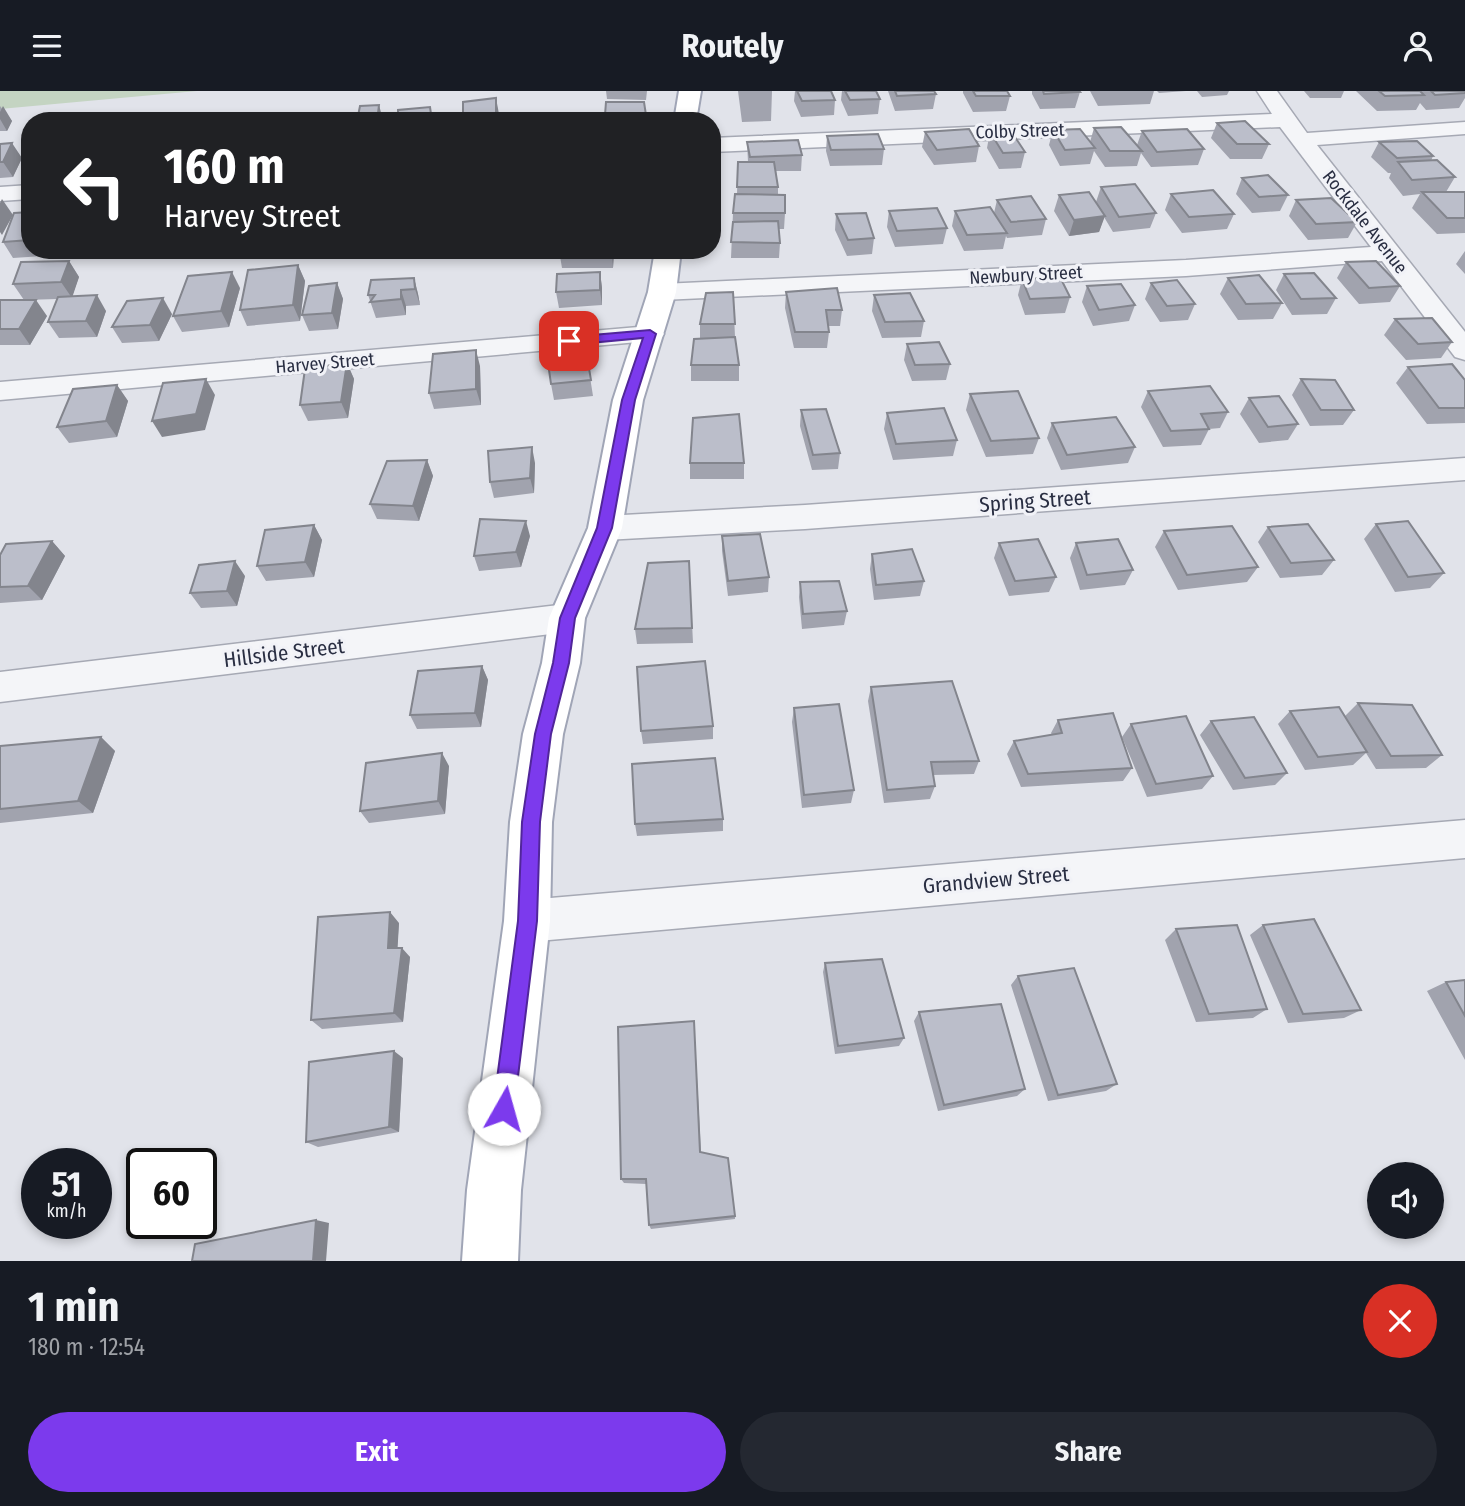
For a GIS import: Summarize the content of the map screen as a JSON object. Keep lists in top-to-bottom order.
{
  "streets": {
    "street": [
      "Colby Street",
      "Rockdale Avenue",
      "Newbury Street",
      "Harvey Street",
      "Spring Street",
      "Hillside Street",
      "Grandview Street"
    ]
  },
  "crossings": [
    ["Colby Street", "Rockdale Avenue"],
    ["Rockdale Avenue", "Newbury Street"]
  ],
  "page": {
    "header": "Routely",
    "turn": ["160 m", "Harvey Street"],
    "speed": "51 km/h",
    "limit": "60",
    "heading": ["1 min", "180 m · 12:54"],
    "buttons": ["Exit", "Share"]
  }
}
